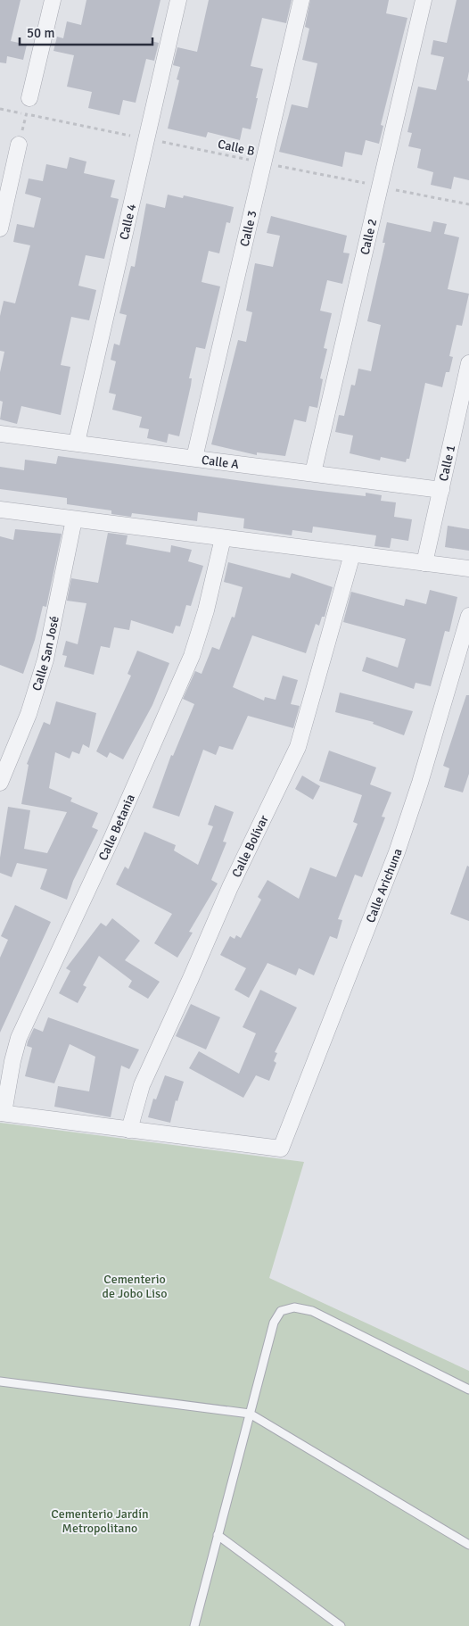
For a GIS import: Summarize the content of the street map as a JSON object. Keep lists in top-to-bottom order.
{
  "streets": {
    "street": [
      "Calle 4",
      "Calle 3",
      "Calle 2",
      "Calle A",
      "Calle 1",
      "Calle San José",
      "Calle Betania",
      "Calle Bolívar",
      "Calle Arichuna"
    ],
    "path": ["Calle B"]
  },
  "crossings": [
    ["Calle B", "Calle 4"],
    ["Calle B", "Calle 3"],
    ["Calle B", "Calle 2"],
    ["Calle 4", "Calle A"],
    ["Calle 3", "Calle A"],
    ["Calle 2", "Calle A"],
    ["Calle A", "Calle 1"],
    ["Calle Bolívar", "Calle Arichuna"]
  ],
  "parks": ["Cementerio de Jobo Liso", "Cementerio Jardín Metropolitano"],
  "scale_bar": "50 m"
}
